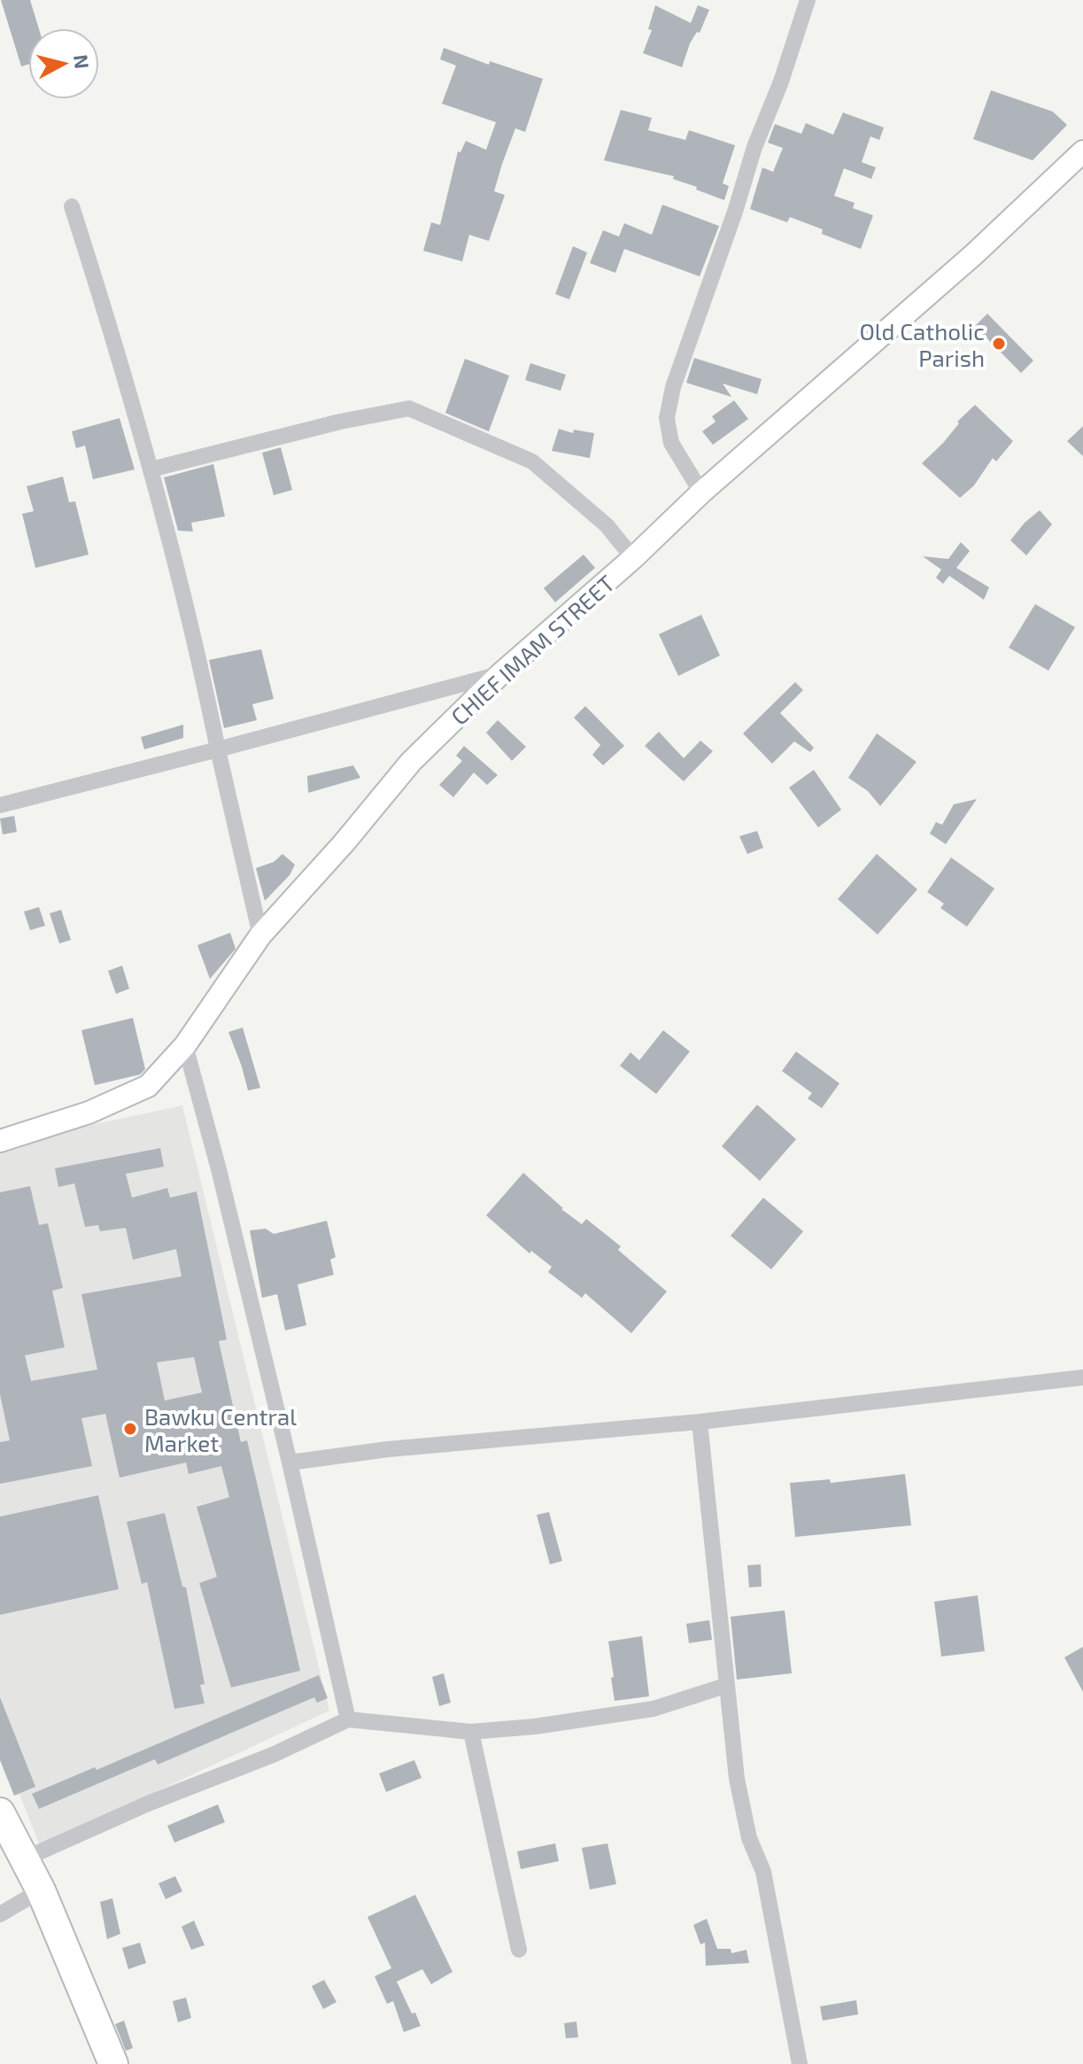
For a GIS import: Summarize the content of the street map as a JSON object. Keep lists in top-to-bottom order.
{
  "streets": {
    "street": ["CHIEF IMAM STREET"]
  },
  "places": ["Old Catholic Parish", "Bawku Central Market"],
  "north": "right"
}
